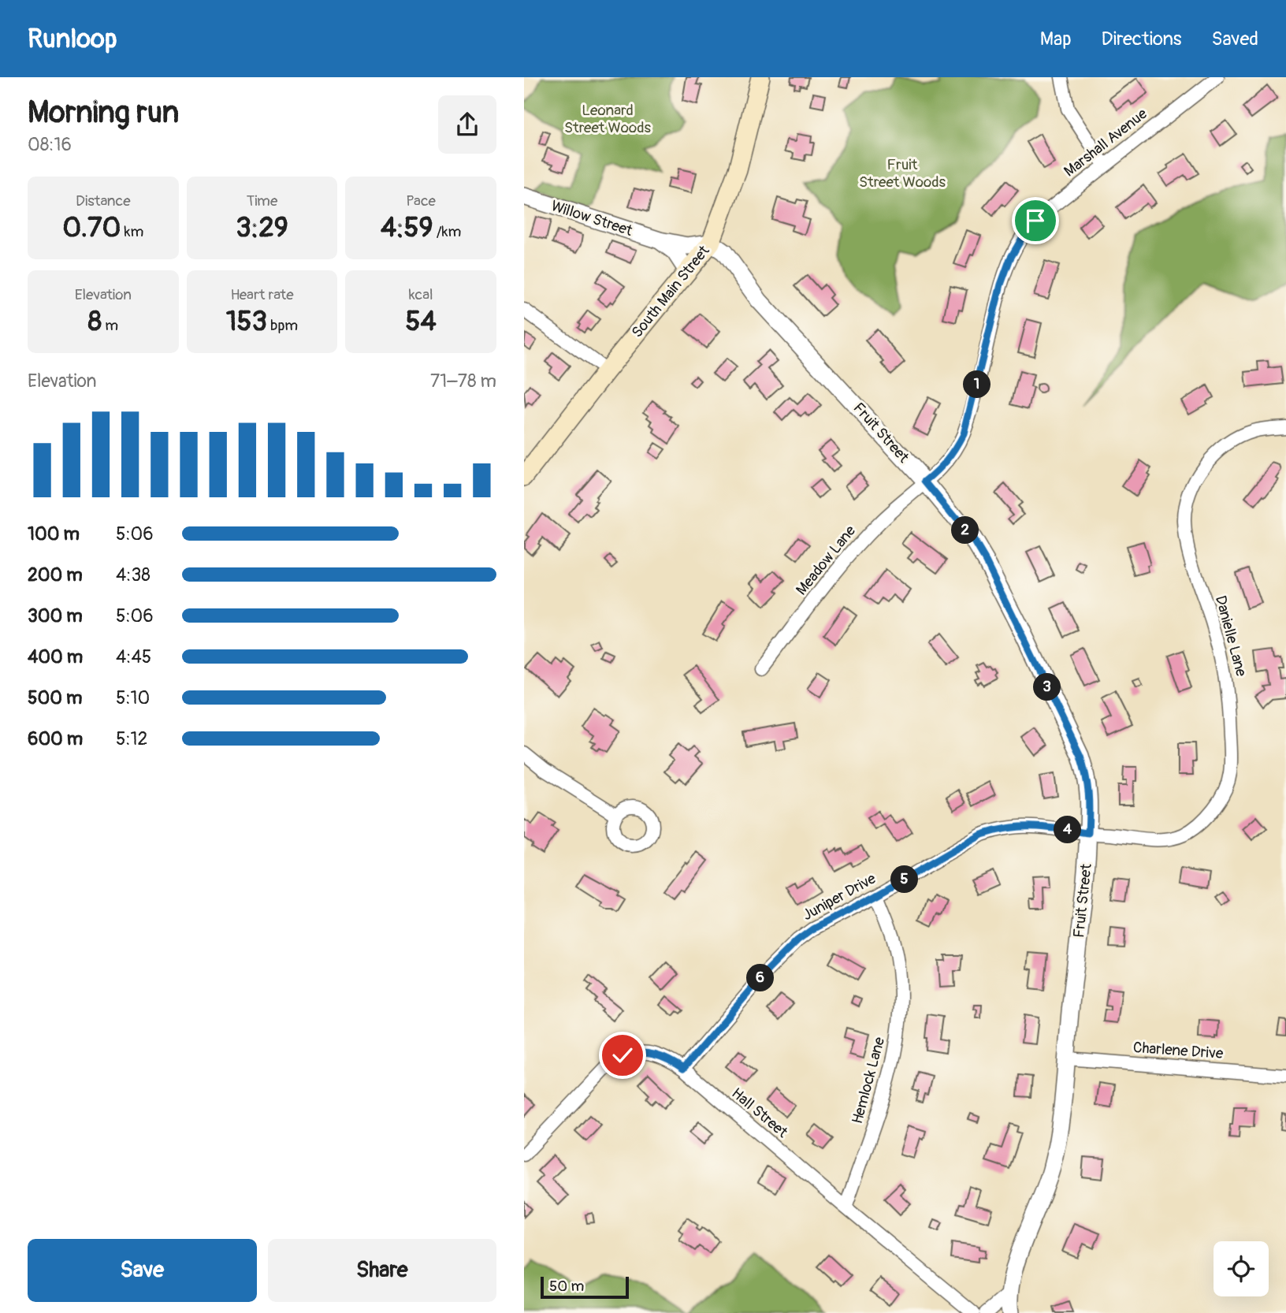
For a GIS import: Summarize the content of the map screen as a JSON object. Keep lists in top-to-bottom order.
{
  "streets": {
    "main road": ["South Main Street"],
    "street": [
      "Marshall Avenue",
      "Willow Street",
      "Fruit Street",
      "Meadow Lane",
      "Danielle Lane",
      "Juniper Drive",
      "Charlene Drive",
      "Hemlock Lane",
      "Hall Street"
    ]
  },
  "crossings": [
    ["Marshall Avenue", "Fruit Street"],
    ["Marshall Avenue", "Meadow Lane"],
    ["Willow Street", "South Main Street"],
    ["Willow Street", "Fruit Street"],
    ["South Main Street", "Fruit Street"],
    ["Fruit Street", "Meadow Lane"],
    ["Fruit Street", "Danielle Lane"],
    ["Fruit Street", "Juniper Drive"],
    ["Fruit Street", "Charlene Drive"],
    ["Danielle Lane", "Juniper Drive"],
    ["Juniper Drive", "Hemlock Lane"],
    ["Juniper Drive", "Hall Street"],
    ["Hemlock Lane", "Hall Street"]
  ],
  "parks": ["Leonard Street Woods", "Fruit Street Woods"],
  "scale_bar": "50 m",
  "page": {
    "header": "Runloop",
    "nav": ["Map", "Directions", "Saved"],
    "heading": ["Morning run", "08:16"],
    "stats": [
      ["Distance", "0.70 km"],
      ["Time", "3:29"],
      ["Pace", "4:59 /km"],
      ["Elevation", "8 m"],
      ["Heart rate", "153 bpm"],
      ["kcal", "54"]
    ],
    "chart": ["Elevation", "71–78 m"],
    "pins": [
      "1",
      "2",
      "3",
      "4",
      "5",
      "6"
    ],
    "list": [
      {
        "name": "100 m",
        "note": "5:06"
      },
      {
        "name": "200 m",
        "note": "4:38"
      },
      {
        "name": "300 m",
        "note": "5:06"
      },
      {
        "name": "400 m",
        "note": "4:45"
      },
      {
        "name": "500 m",
        "note": "5:10"
      },
      {
        "name": "600 m",
        "note": "5:12"
      }
    ],
    "buttons": ["Save", "Share"],
    "scale": "50 m"
  }
}
